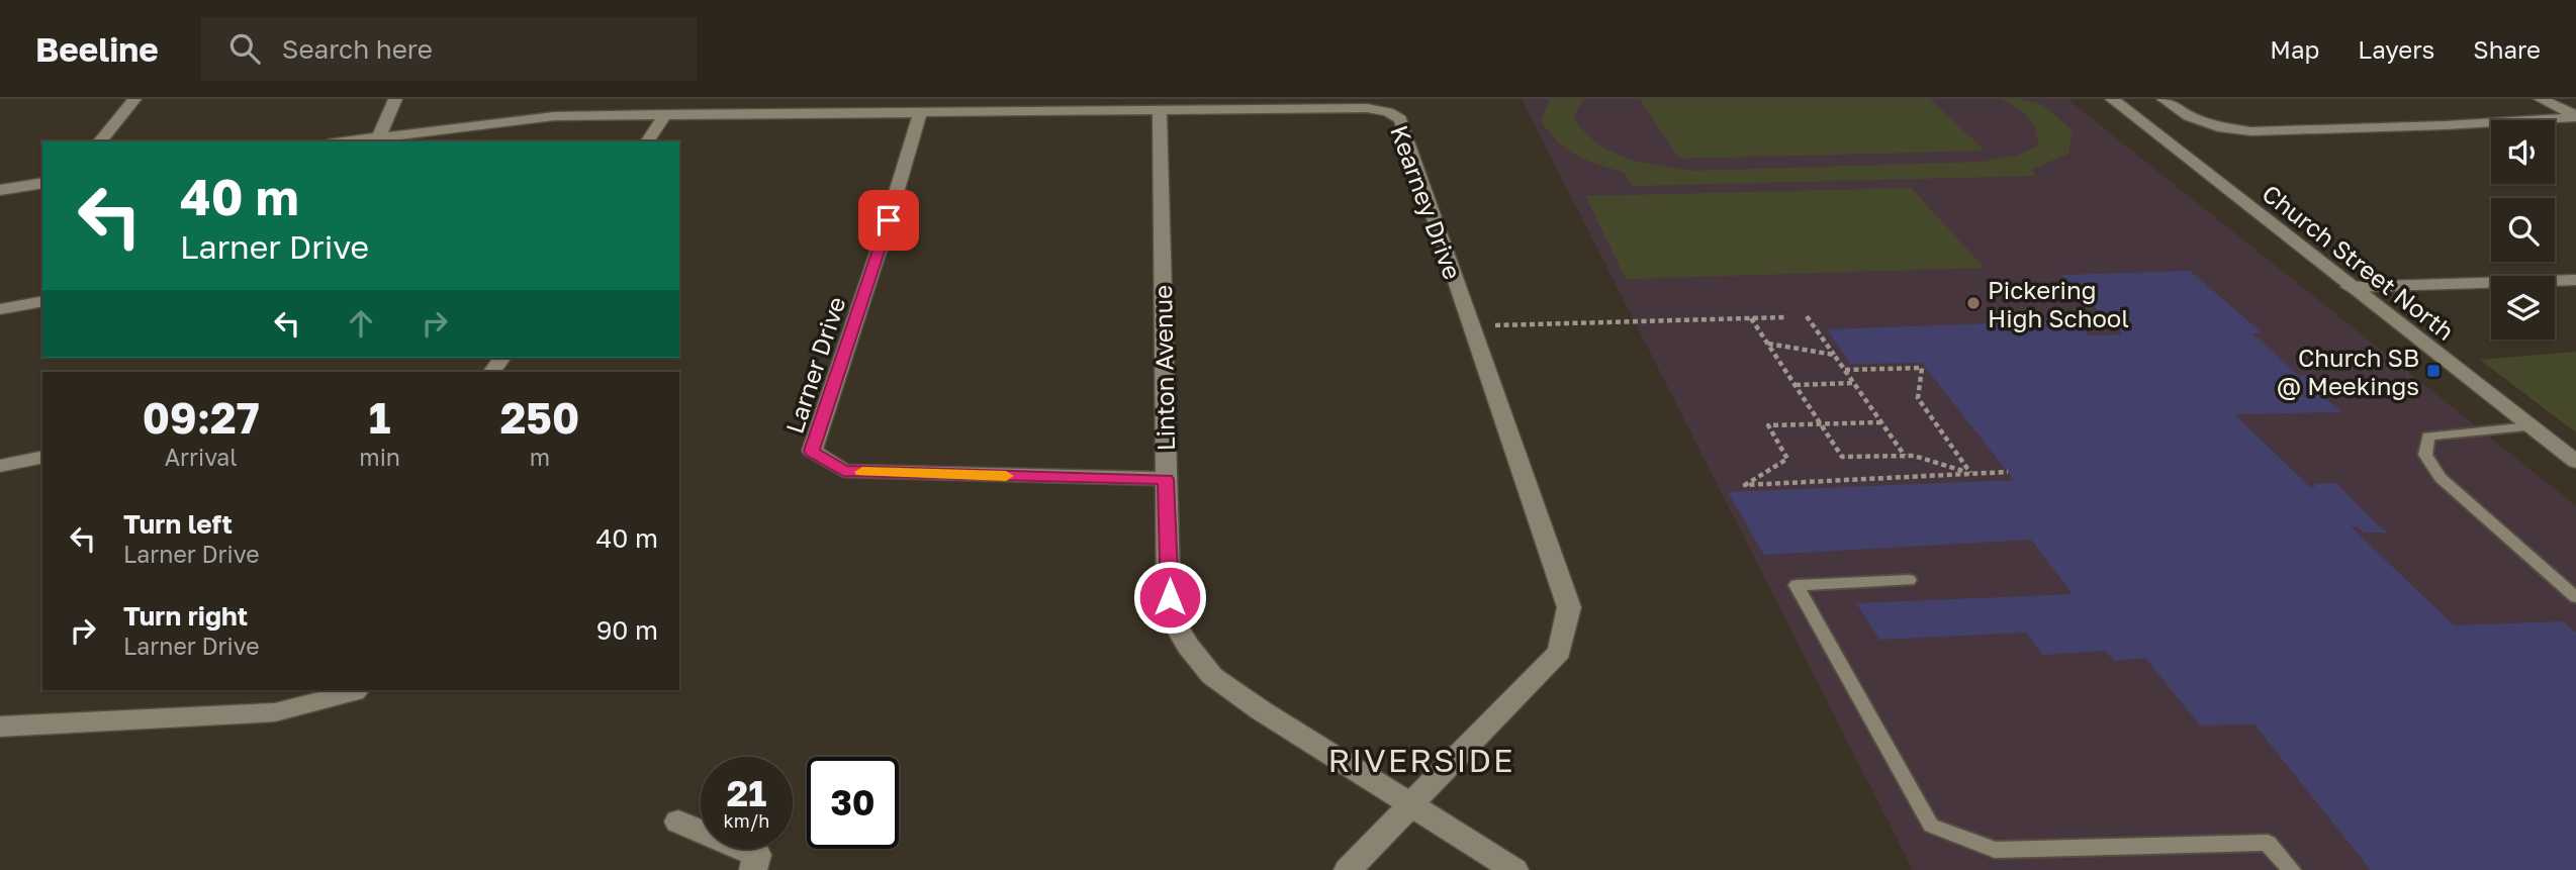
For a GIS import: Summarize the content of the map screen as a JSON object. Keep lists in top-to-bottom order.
{
  "streets": {
    "street": [
      "Kearney Drive",
      "Church Street North",
      "Larner Drive",
      "Linton Avenue"
    ]
  },
  "crossings": [
    ["Kearney Drive", "Larner Drive"],
    ["Kearney Drive", "Linton Avenue"],
    ["Larner Drive", "Linton Avenue"]
  ],
  "districts": ["RIVERSIDE"],
  "places": {
    "other": ["Pickering High School"],
    "transit": ["Church SB @ Meekings"]
  },
  "page": {
    "header": "Beeline",
    "search": "Search here",
    "nav": ["Map", "Layers", "Share"],
    "turn": ["40 m", "Larner Drive"],
    "eta": [
      "09:27",
      "Arrival",
      "1",
      "min",
      "250",
      "m"
    ],
    "list": [
      {
        "name": "Turn left",
        "note": "Larner Drive",
        "value": "40 m"
      },
      {
        "name": "Turn right",
        "note": "Larner Drive",
        "value": "90 m"
      }
    ],
    "speed": "21 km/h",
    "limit": "30"
  }
}
